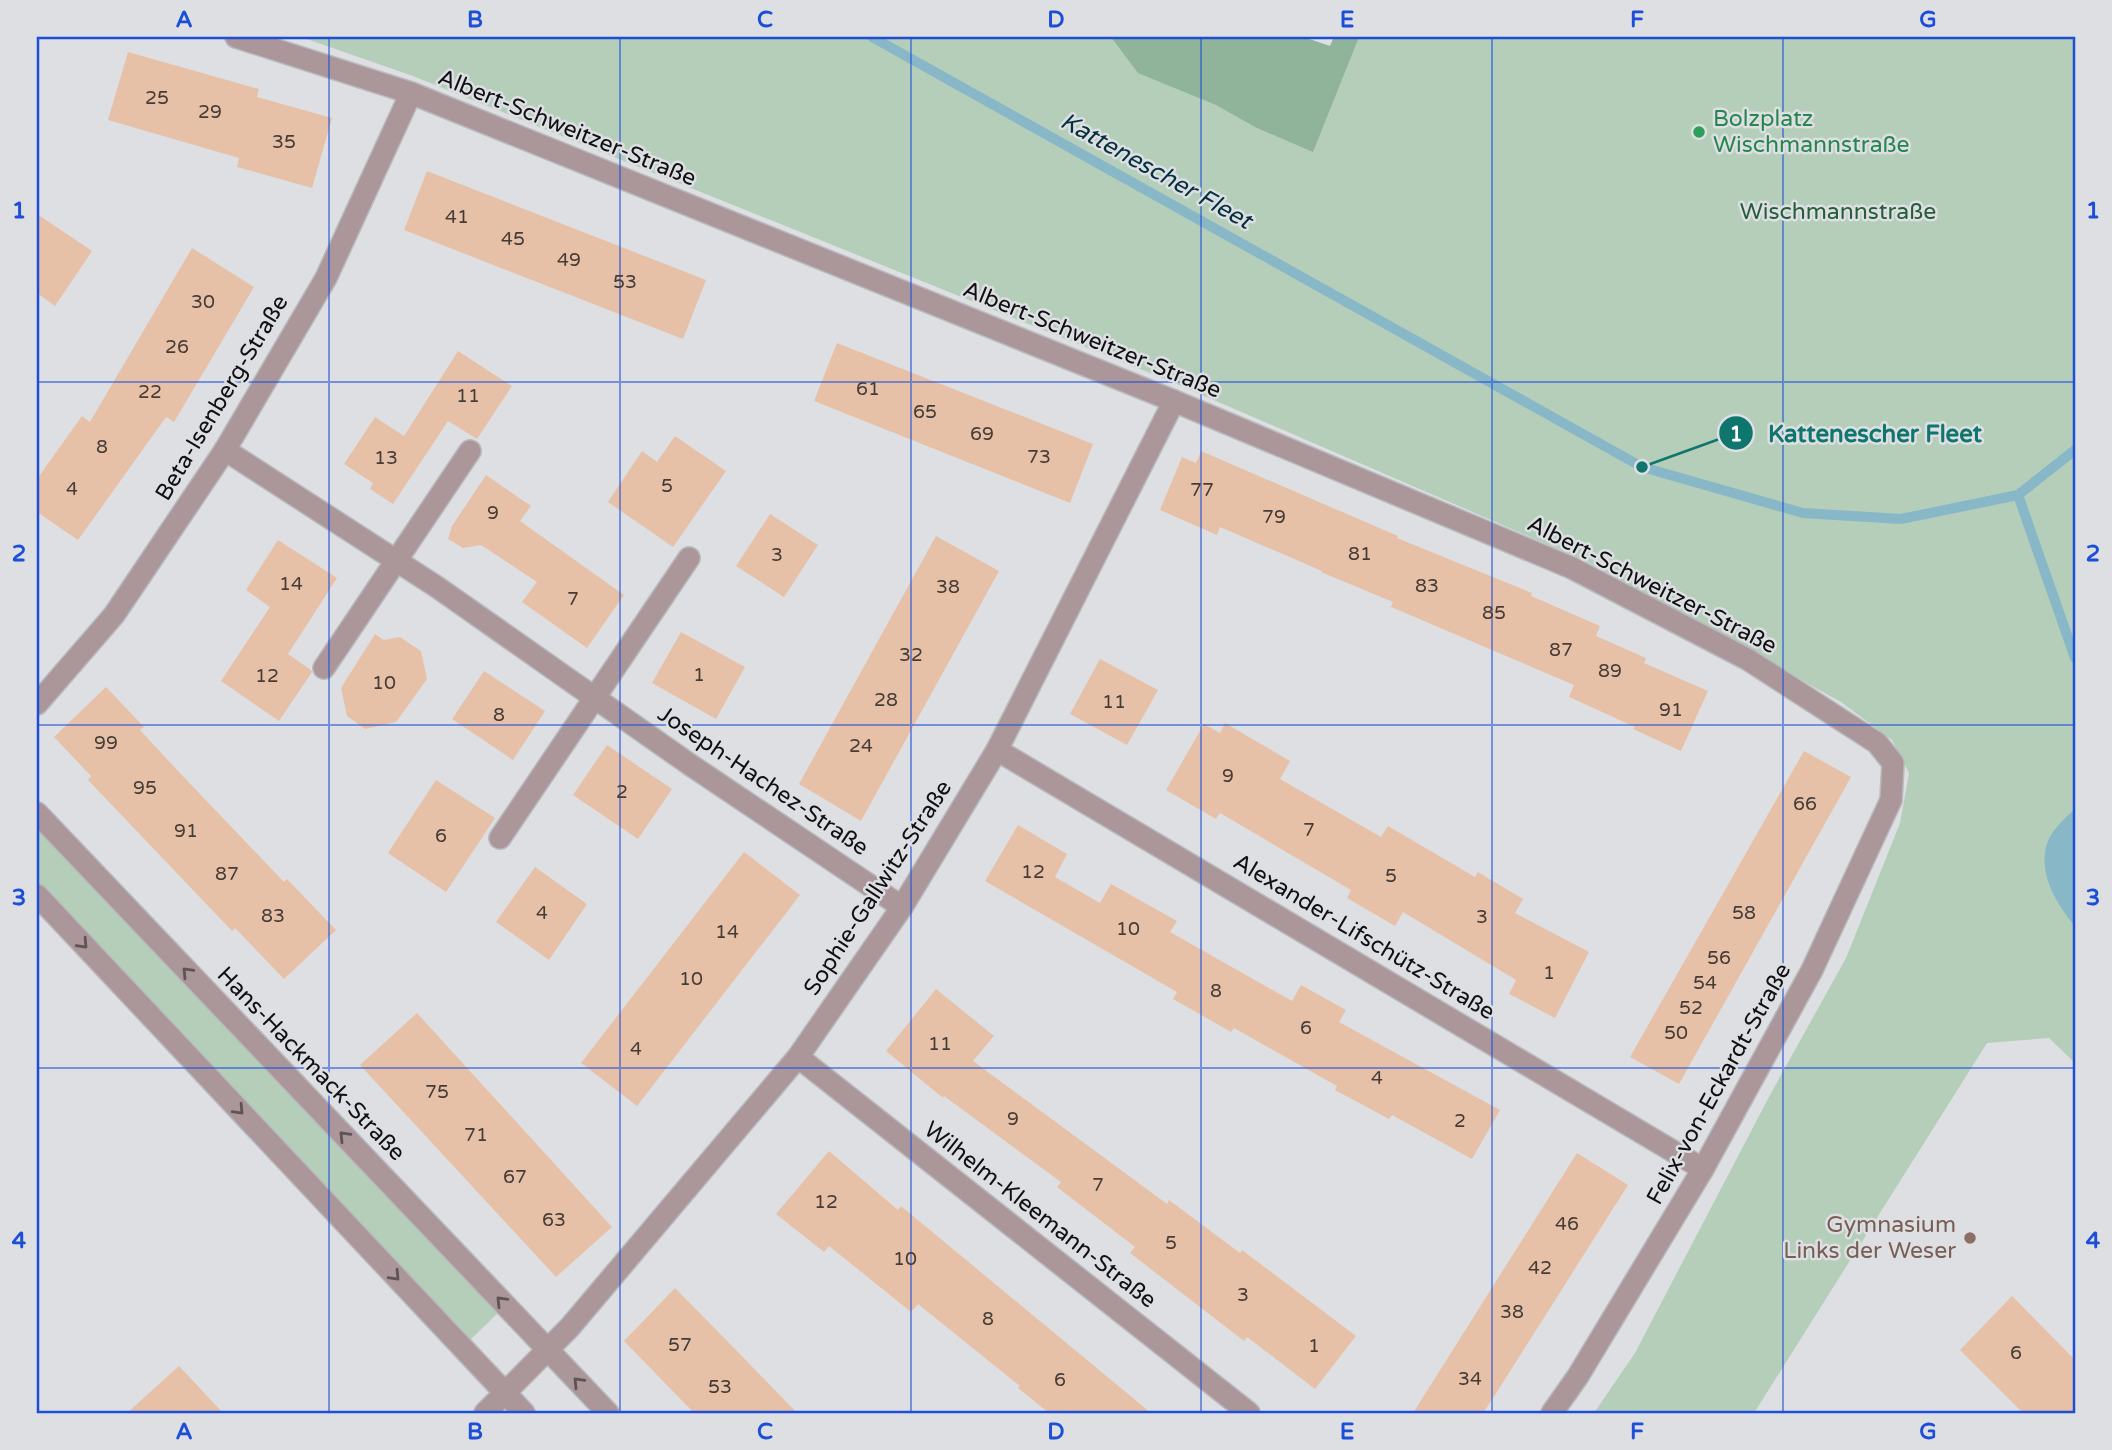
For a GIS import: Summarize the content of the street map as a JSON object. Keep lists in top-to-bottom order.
{
  "streets": {
    "street": [
      "Albert-Schweitzer-Straße",
      "Beta-Isenberg-Straße",
      "Joseph-Hachez-Straße",
      "Sophie-Gallwitz-Straße",
      "Alexander-Lifschütz-Straße",
      "Hans-Hackmack-Straße",
      "Felix-von-Eckardt-Straße",
      "Wilhelm-Kleemann-Straße"
    ]
  },
  "crossings": [
    ["Albert-Schweitzer-Straße", "Beta-Isenberg-Straße"],
    ["Albert-Schweitzer-Straße", "Sophie-Gallwitz-Straße"],
    ["Albert-Schweitzer-Straße", "Felix-von-Eckardt-Straße"],
    ["Beta-Isenberg-Straße", "Joseph-Hachez-Straße"],
    ["Joseph-Hachez-Straße", "Sophie-Gallwitz-Straße"],
    ["Sophie-Gallwitz-Straße", "Alexander-Lifschütz-Straße"],
    ["Sophie-Gallwitz-Straße", "Hans-Hackmack-Straße"],
    ["Sophie-Gallwitz-Straße", "Wilhelm-Kleemann-Straße"],
    ["Alexander-Lifschütz-Straße", "Felix-von-Eckardt-Straße"]
  ],
  "water": ["Kattenescher Fleet"],
  "parks": ["Wischmannstraße"],
  "places": ["Bolzplatz Wischmannstraße", "Kattenescher Fleet", "Gymnasium Links der Weser"],
  "house_numbers": [
    "25",
    "29",
    "35",
    "41",
    "45",
    "49",
    "53",
    "30",
    "26",
    "61",
    "22",
    "11",
    "65",
    "69",
    "8",
    "73",
    "13",
    "5",
    "4",
    "77",
    "9",
    "79",
    "81",
    "3",
    "14",
    "83",
    "38",
    "7",
    "85",
    "87",
    "32",
    "89",
    "1",
    "12",
    "10",
    "28",
    "11",
    "91",
    "8",
    "99",
    "24",
    "9",
    "95",
    "2",
    "66",
    "7",
    "91",
    "6",
    "12",
    "87",
    "5",
    "4",
    "58",
    "83",
    "3",
    "10",
    "14",
    "56",
    "1",
    "10",
    "54",
    "8",
    "52",
    "6",
    "50",
    "11",
    "4",
    "4",
    "75",
    "9",
    "2",
    "71",
    "67",
    "7",
    "12",
    "63",
    "46",
    "5",
    "10",
    "42",
    "3",
    "38",
    "8",
    "57",
    "1",
    "6",
    "34",
    "6",
    "53"
  ],
  "grid": {
    "columns": [
      "A",
      "B",
      "C",
      "D",
      "E",
      "F",
      "G"
    ],
    "rows": [
      "1",
      "2",
      "3",
      "4"
    ]
  }
}
